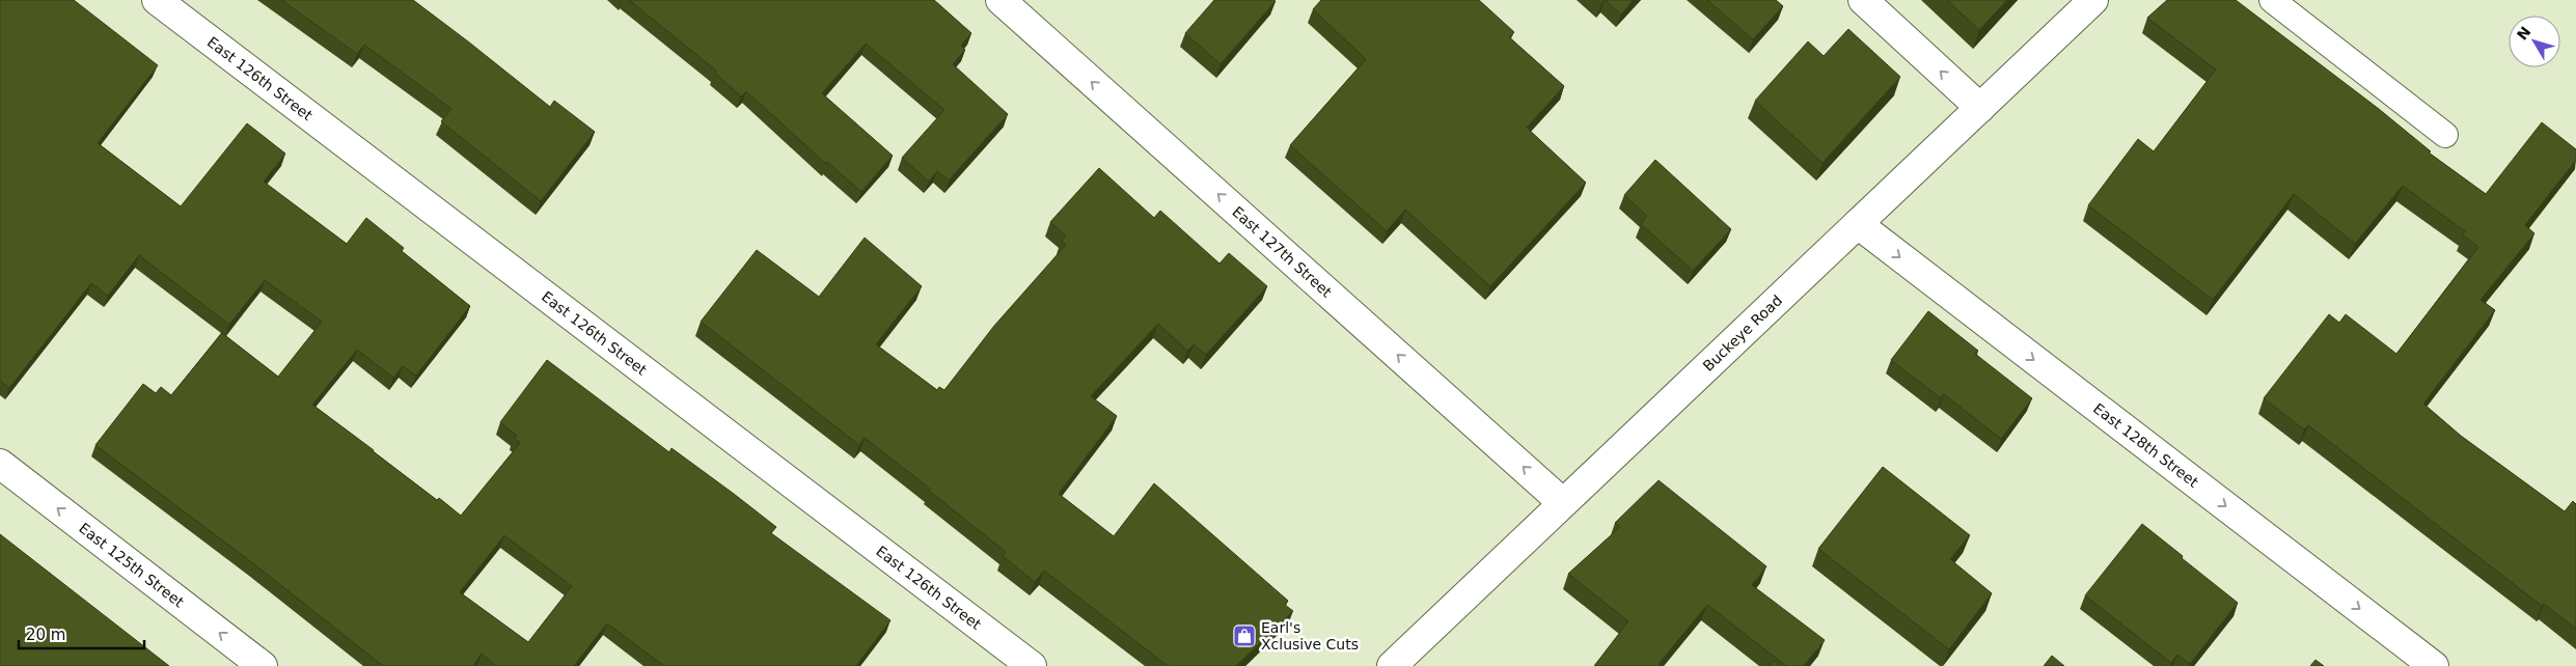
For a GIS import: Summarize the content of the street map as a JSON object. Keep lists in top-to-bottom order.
{
  "streets": {
    "street": [
      "East 126th Street",
      "East 127th Street",
      "Buckeye Road",
      "East 128th Street",
      "East 125th Street"
    ]
  },
  "crossings": [
    ["East 127th Street", "Buckeye Road"],
    ["Buckeye Road", "East 128th Street"]
  ],
  "one_way": ["East 127th Street", "East 128th Street", "East 125th Street"],
  "places": {
    "shop": ["Earl's Xclusive Cuts"]
  },
  "scale_bar": "20 m",
  "north": "top left"
}
